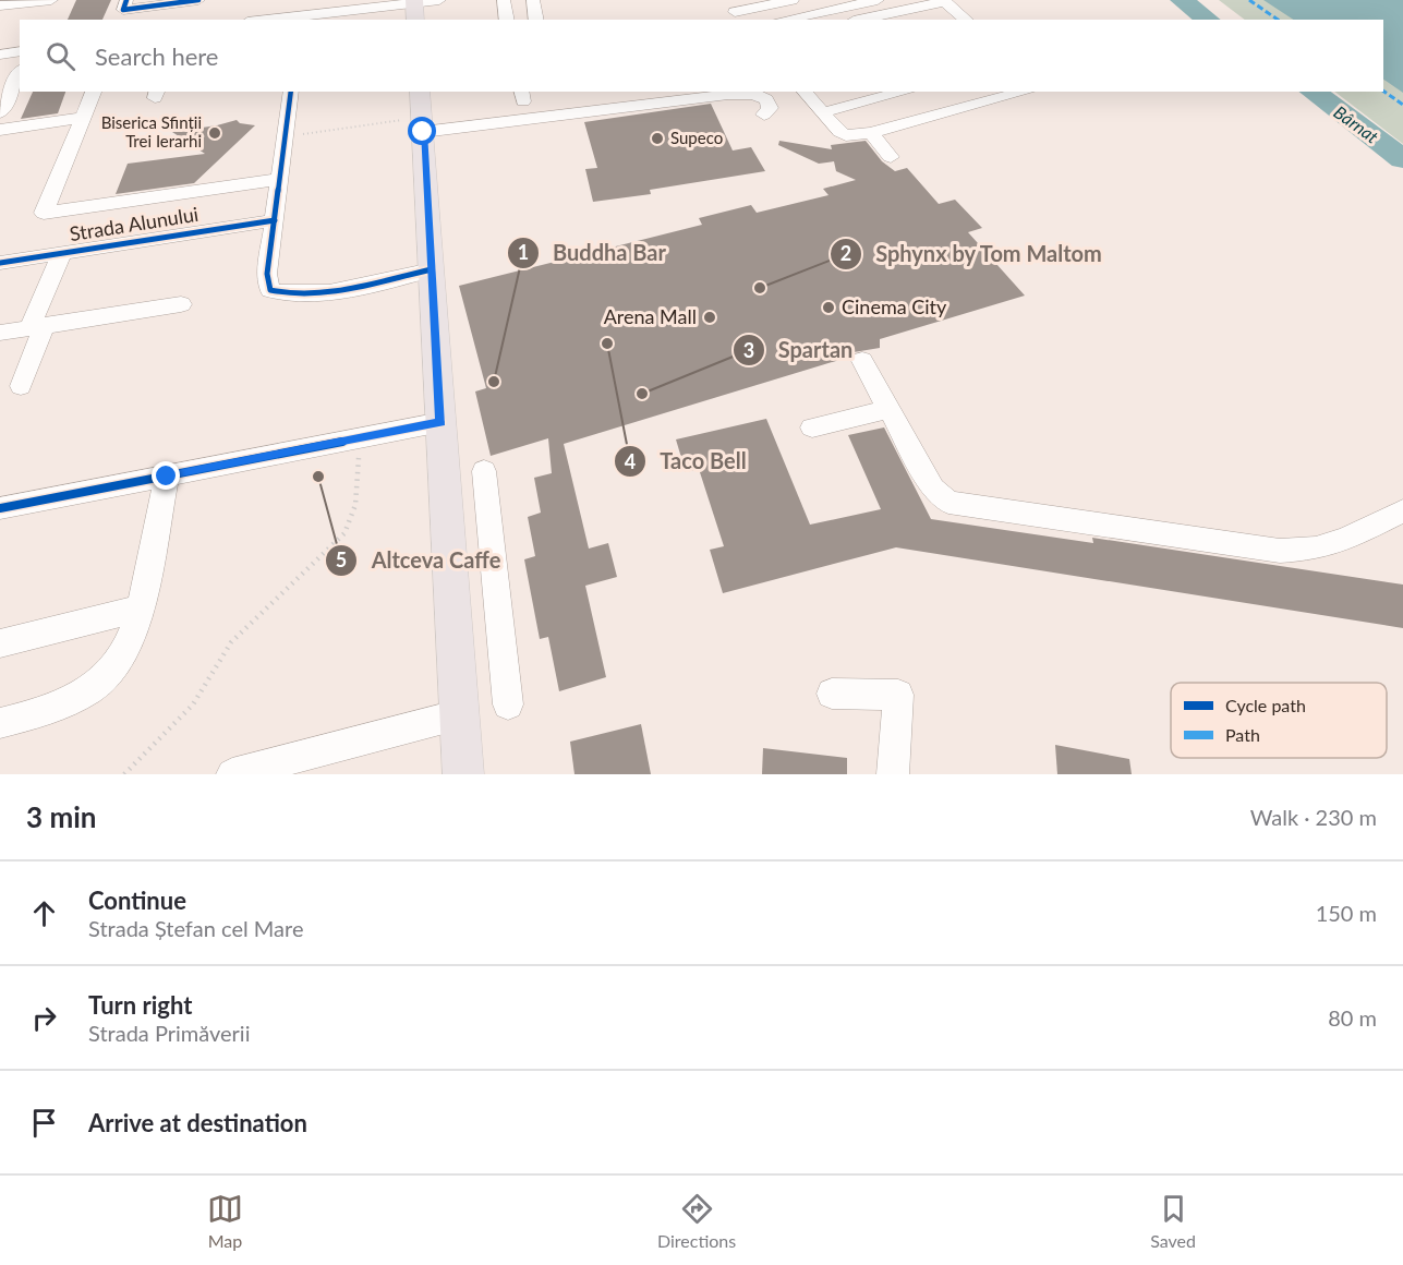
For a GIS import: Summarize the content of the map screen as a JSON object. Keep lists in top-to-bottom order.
{
  "streets": {
    "street": ["Strada Alunului"]
  },
  "water": ["Bârnat"],
  "places": [
    "Biserica Sfinții Trei Ierarhi",
    "Supeco",
    "Sphynx by Tom Maltom",
    "Cinema City",
    "Arena Mall",
    "Taco Bell",
    "Buddha Bar",
    "Spartan",
    "Altceva Caffe"
  ],
  "legend": ["Cycle path", "Path"],
  "page": {
    "search": "Search here",
    "heading": ["3 min", "Walk · 230 m"],
    "list": [
      ["Continue", "Strada Ștefan cel Mare", "150 m"],
      ["Turn right", "Strada Primăverii", "80 m"],
      "Arrive at destination"
    ],
    "nav": ["Map", "Directions", "Saved"]
  }
}
